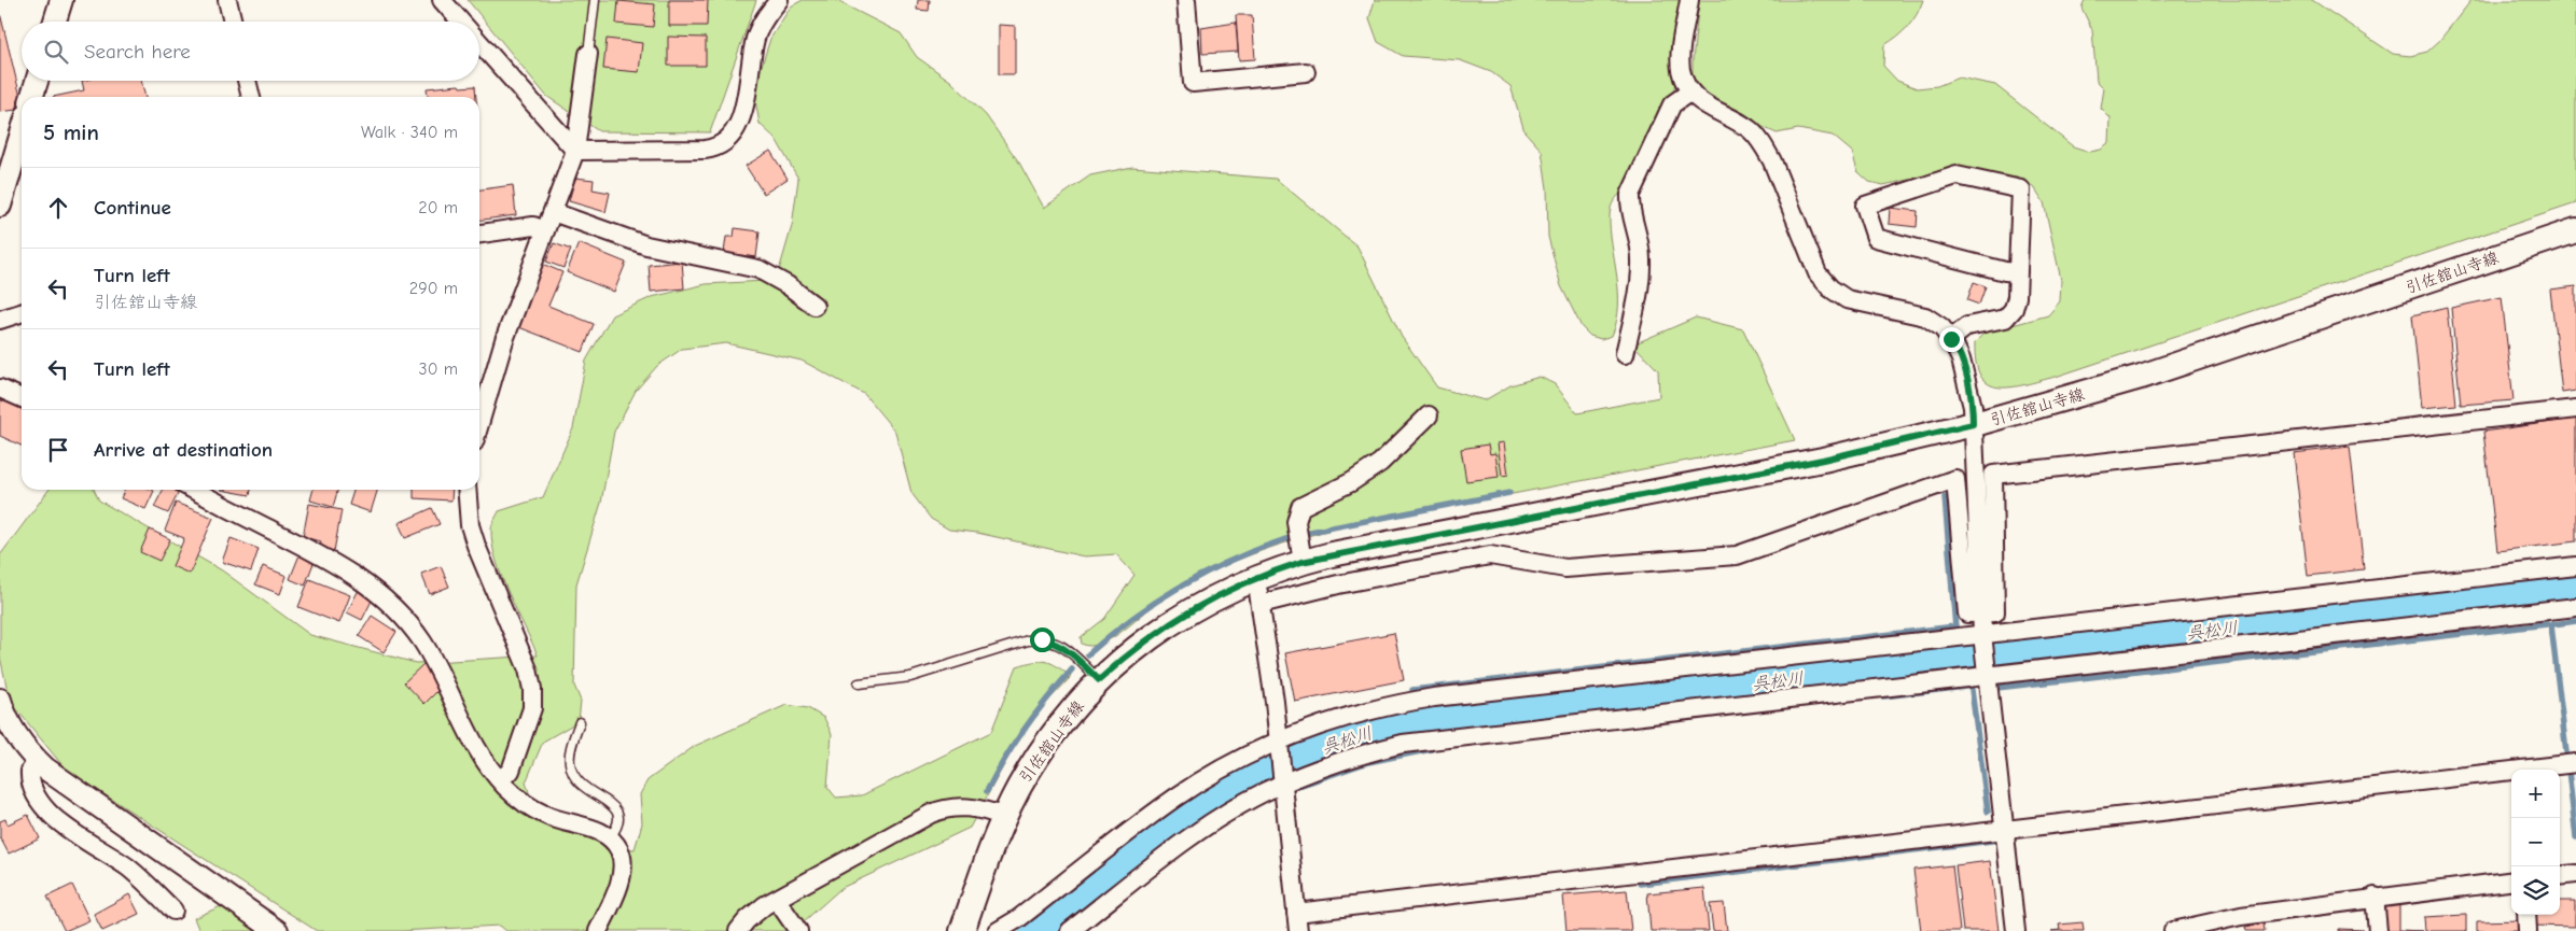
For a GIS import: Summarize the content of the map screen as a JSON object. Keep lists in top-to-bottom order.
{
  "streets": {
    "main road": ["引佐舘山寺線"]
  },
  "water": ["呉松川"],
  "page": {
    "search": "Search here",
    "heading": ["5 min", "Walk · 340 m"],
    "list": [
      ["Continue", "20 m"],
      ["Turn left", "引佐舘山寺線", "290 m"],
      ["Turn left", "30 m"],
      "Arrive at destination"
    ],
    "map_buttons": ["+", "−"]
  }
}
